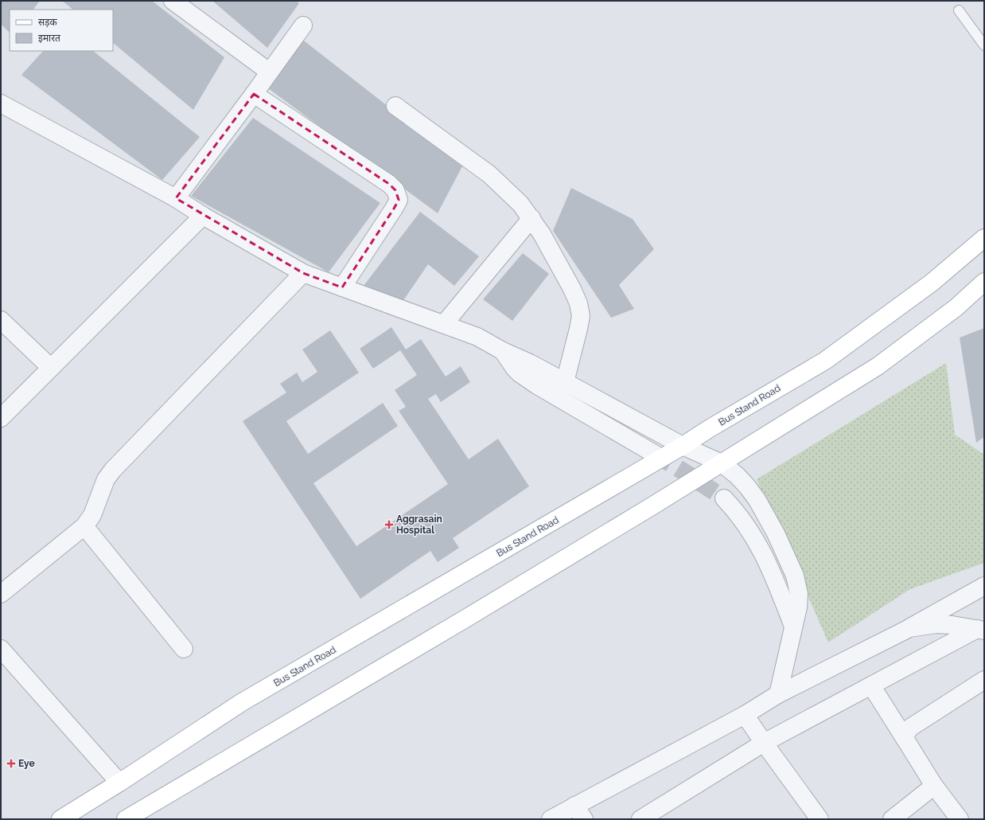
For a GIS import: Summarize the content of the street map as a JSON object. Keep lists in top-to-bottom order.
{
  "streets": {
    "main road": ["Bus Stand Road"]
  },
  "places": {
    "health": ["Aggrasain Hospital", "Eye"]
  },
  "legend": ["सड़क", "इमारत"]
}
